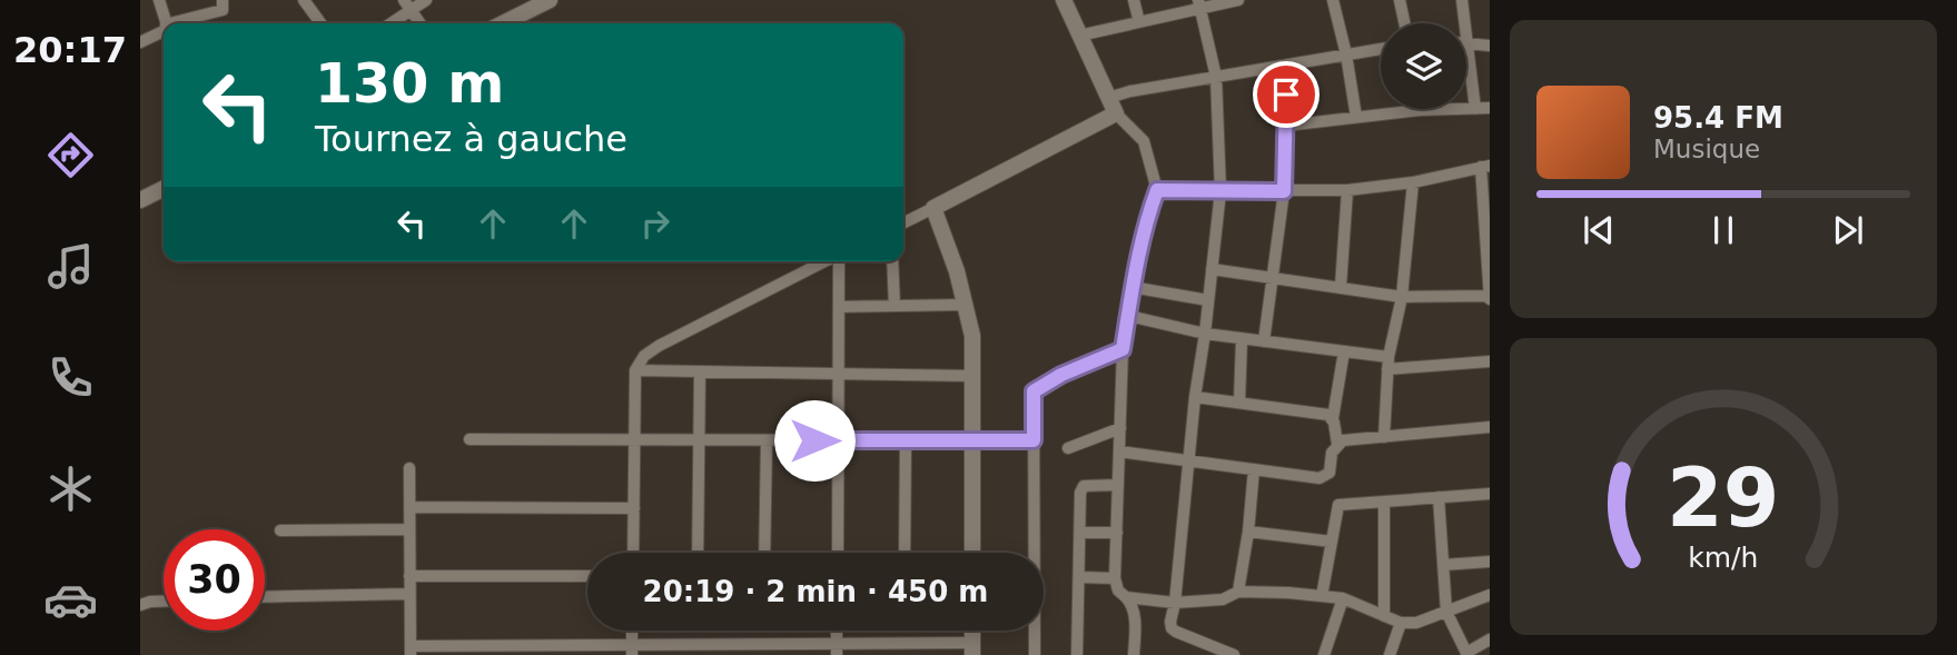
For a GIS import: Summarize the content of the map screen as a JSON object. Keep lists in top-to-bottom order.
{
  "page": {
    "tabs": "20:17",
    "turn": ["130 m", "Tournez à gauche"],
    "song": ["95.4 FM", "Musique"],
    "limit": "30",
    "trip": "20:19 · 2 min · 450 m",
    "gauge": ["29", "km/h"]
  }
}
